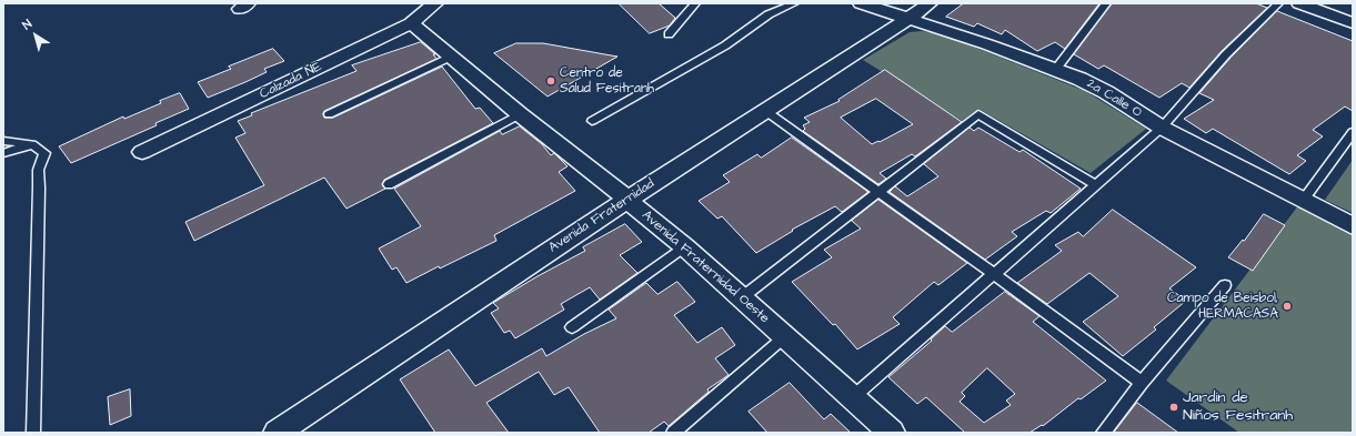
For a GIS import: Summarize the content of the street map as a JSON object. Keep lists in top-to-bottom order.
{
  "streets": {
    "street": [
      "Calzada NE",
      "2a Calle O",
      "Avenida Fraternidad",
      "Avenida Fraternidad Oeste"
    ]
  },
  "crossings": [
    ["Calzada NE", "Avenida Fraternidad Oeste"],
    ["2a Calle O", "Avenida Fraternidad"],
    ["Avenida Fraternidad", "Avenida Fraternidad Oeste"]
  ],
  "places": ["Centro de Salud Fesitranh", "Campo de Beisbol, HERMACASA", "Jardín de Niños Fesitranh"],
  "north": "top left"
}
